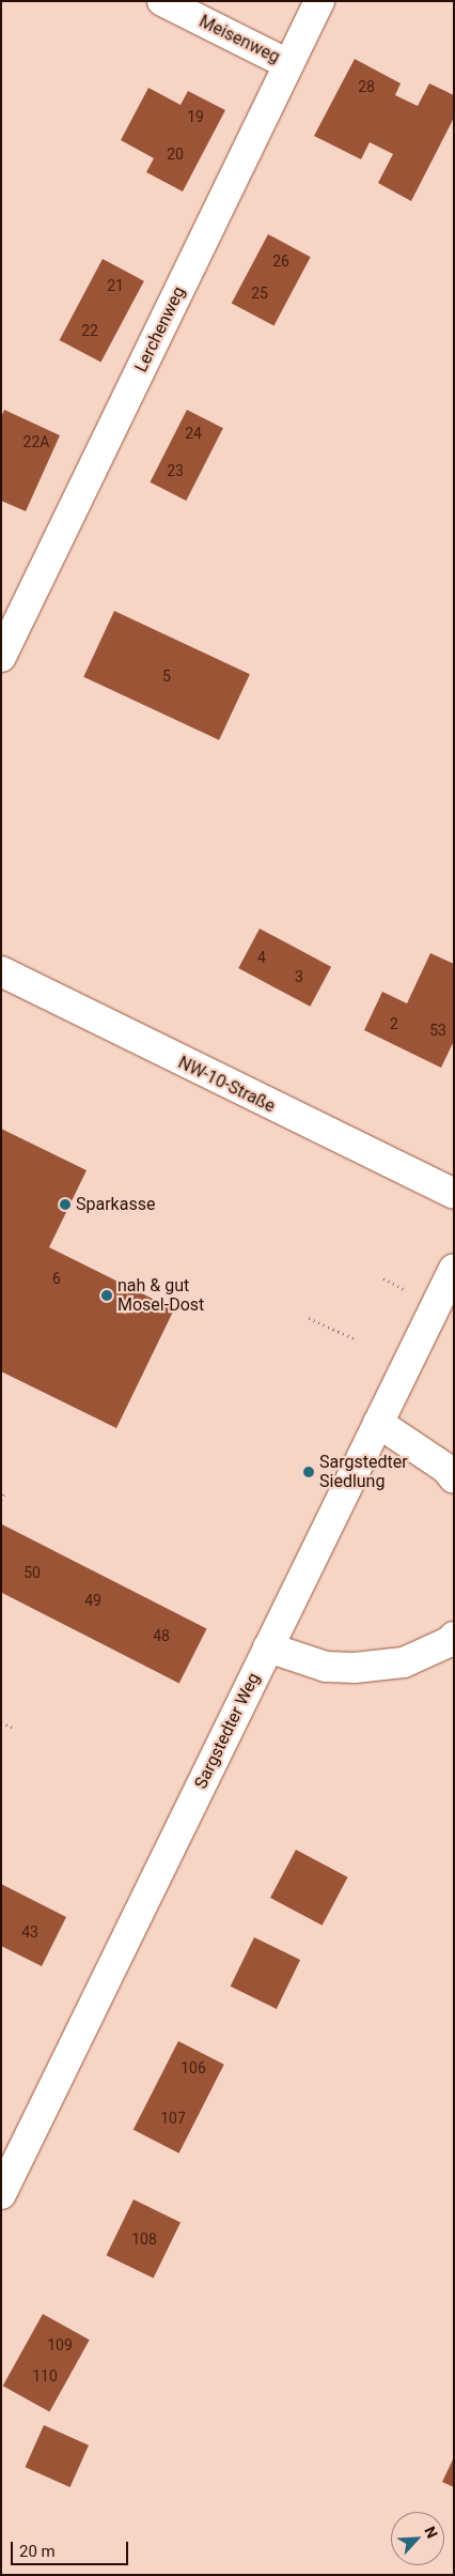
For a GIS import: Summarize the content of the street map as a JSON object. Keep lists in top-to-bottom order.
{
  "streets": {
    "street": [
      "Meisenweg",
      "Lerchenweg",
      "NW-10-Straße",
      "Sargstedter Weg"
    ]
  },
  "crossings": [
    ["Meisenweg", "Lerchenweg"]
  ],
  "places": ["Sparkasse", "nah & gut Mosel-Dost", "Sargstedter Siedlung"],
  "house_numbers": [
    "28",
    "19",
    "20",
    "26",
    "21",
    "25",
    "22",
    "24",
    "22A",
    "23",
    "5",
    "4",
    "3",
    "2",
    "53",
    "6",
    "50",
    "49",
    "48",
    "43",
    "106",
    "107",
    "108",
    "109",
    "110"
  ],
  "scale_bar": "20 m",
  "north": "top right"
}
